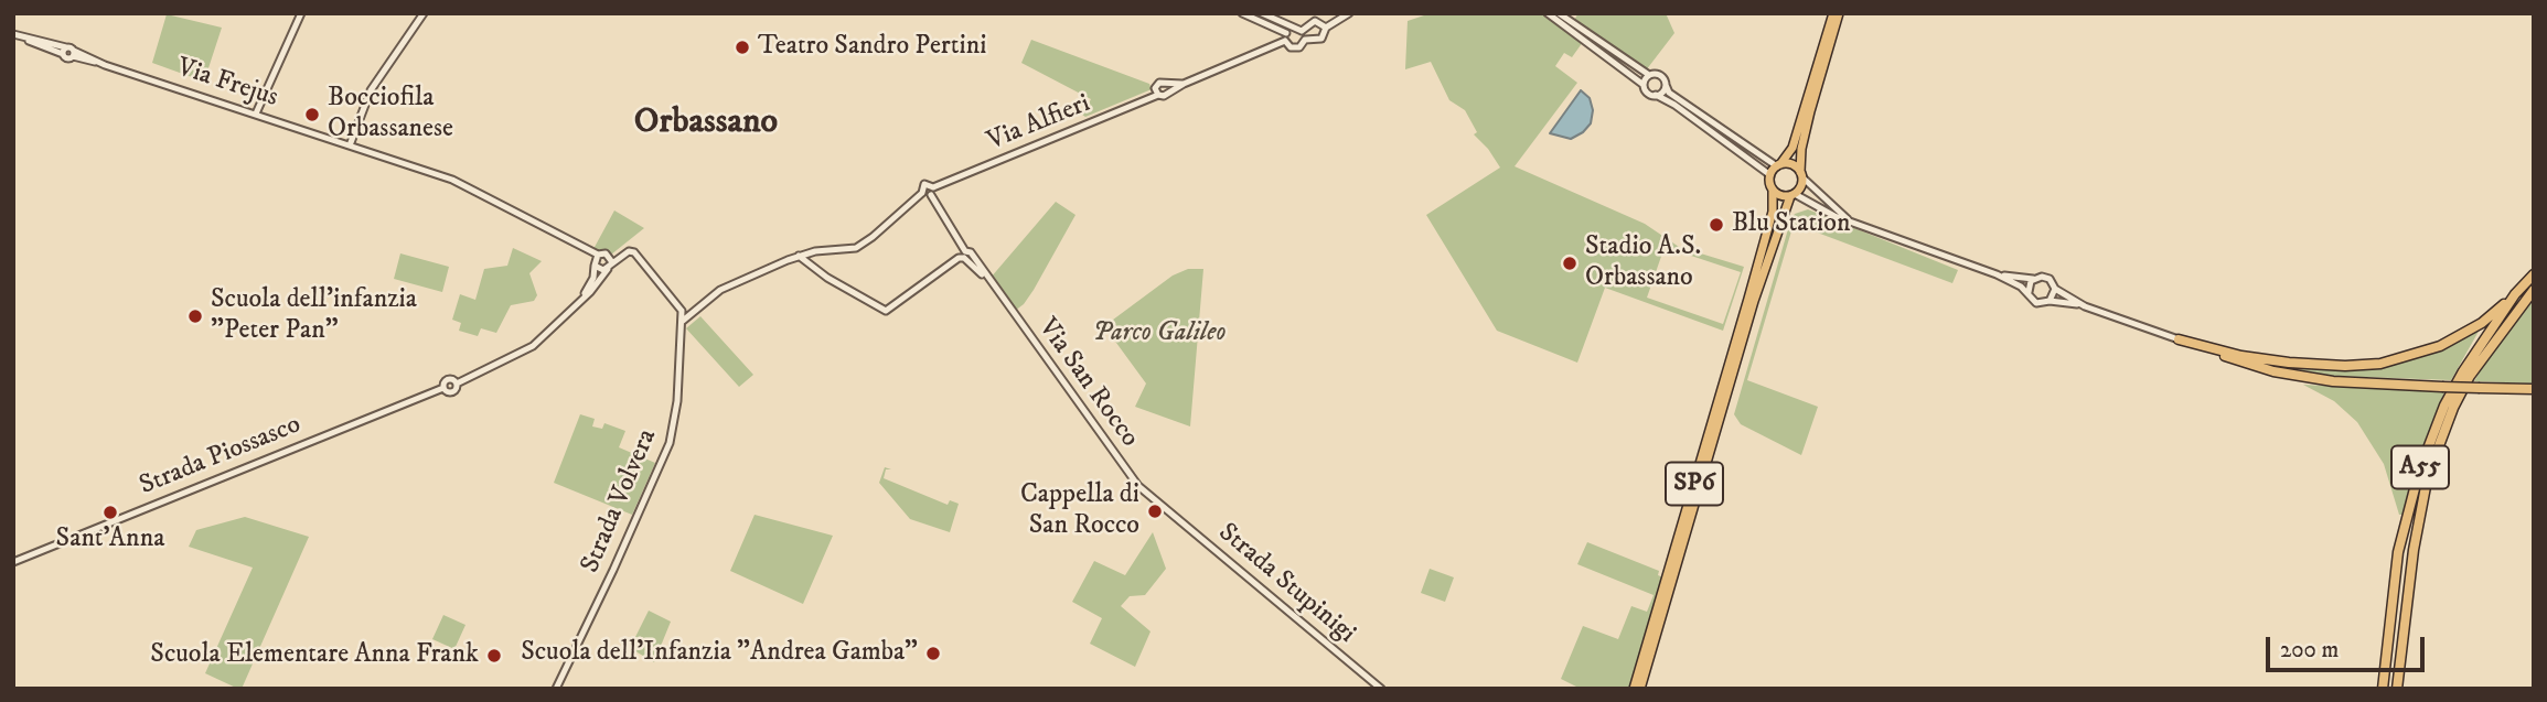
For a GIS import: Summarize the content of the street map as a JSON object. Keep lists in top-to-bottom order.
{
  "streets": {
    "highway": ["A55"],
    "main road": ["SP6"],
    "street": [
      "Via Frejus",
      "Via Alfieri",
      "Via San Rocco",
      "Strada Piossasco",
      "Strada Volvera",
      "Strada Stupinigi"
    ]
  },
  "crossings": [
    ["Via San Rocco", "Strada Stupinigi"]
  ],
  "districts": ["Orbassano"],
  "parks": ["Parco Galileo"],
  "places": [
    "Teatro Sandro Pertini",
    "Bocciofila Orbassanese",
    "Blu Station",
    "Stadio A.S. Orbassano",
    "Scuola dell'infanzia \"Peter Pan\"",
    "Cappella di San Rocco",
    "Sant'Anna",
    "Scuola dell'Infanzia \"Andrea Gamba\"",
    "Scuola Elementare Anna Frank"
  ],
  "scale_bar": "200 m"
}
